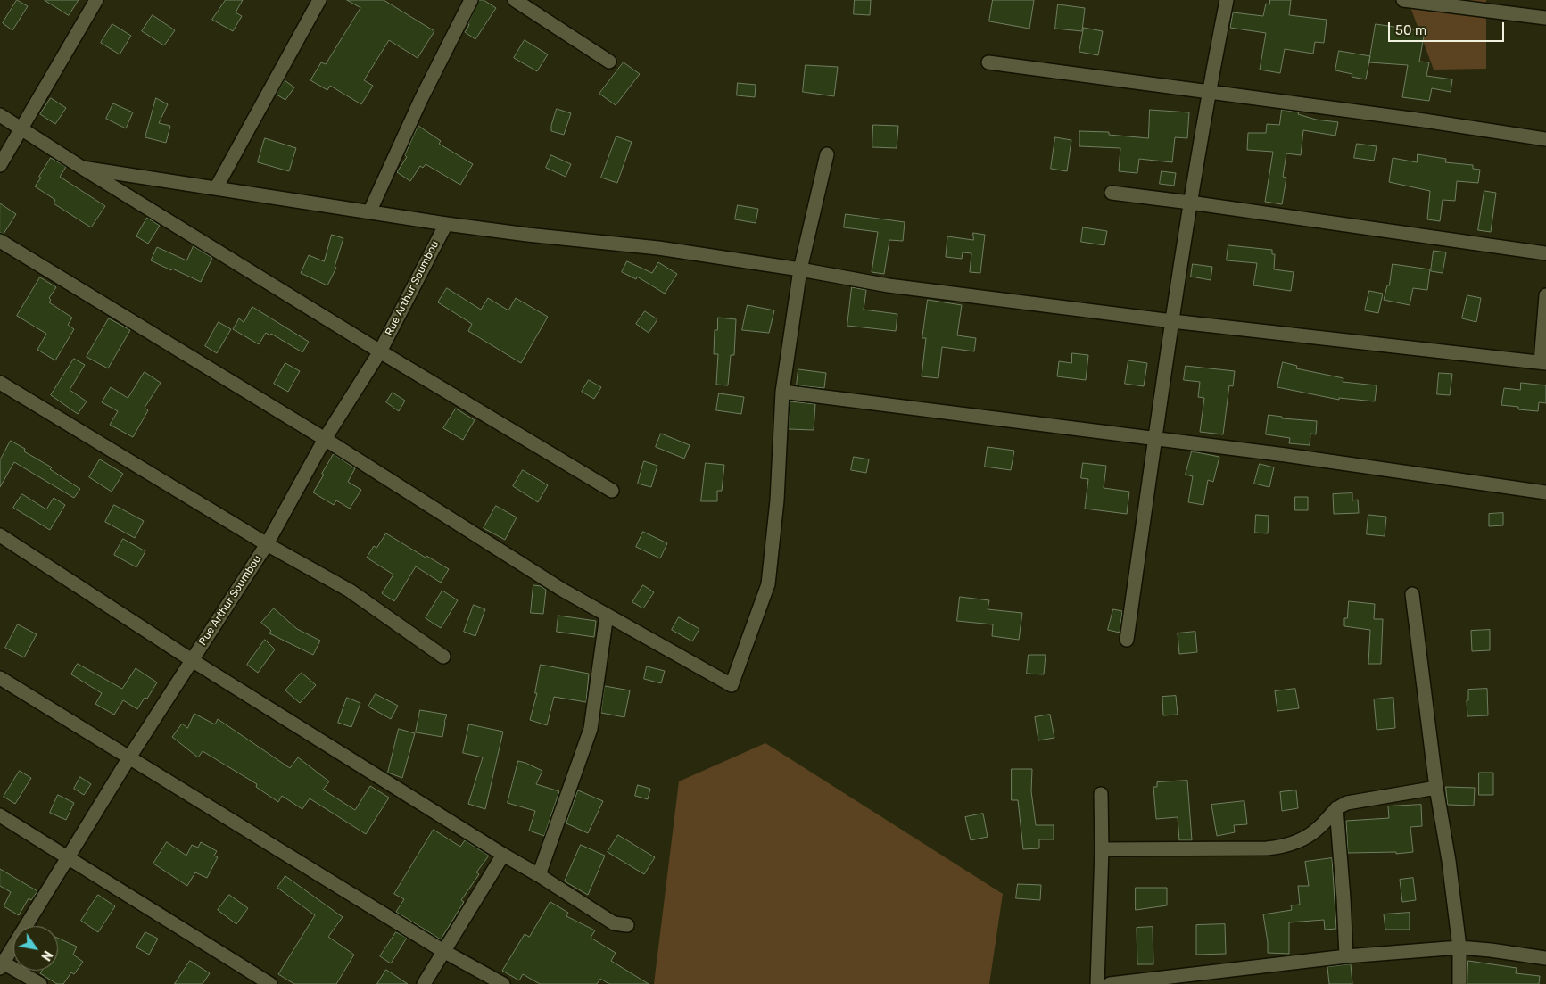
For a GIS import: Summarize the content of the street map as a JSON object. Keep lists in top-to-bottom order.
{
  "streets": {
    "street": ["Rue Arthur Soumbou"]
  },
  "scale_bar": "50 m",
  "north": "bottom right"
}
